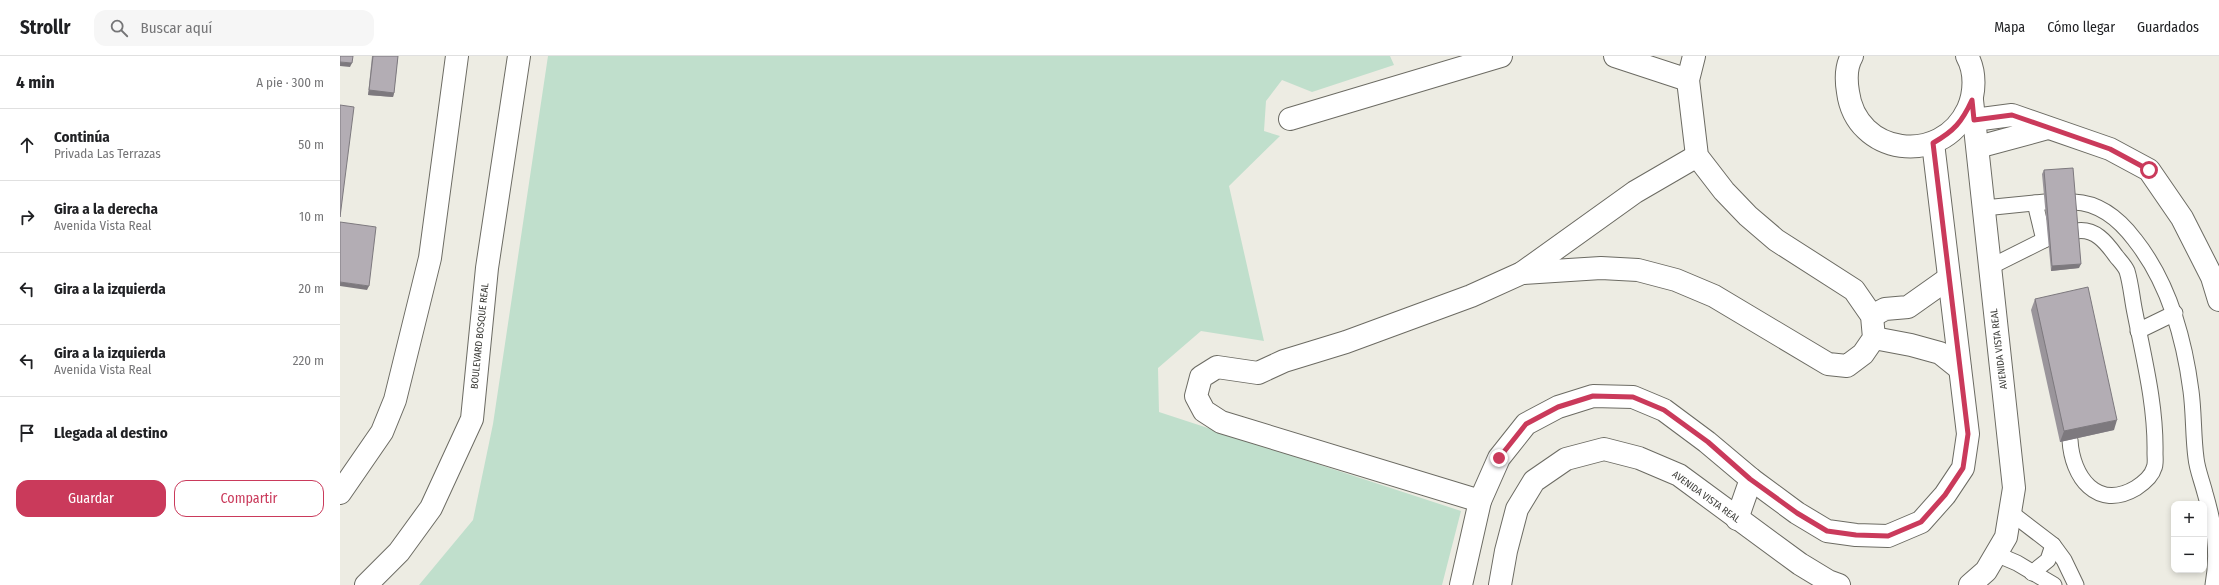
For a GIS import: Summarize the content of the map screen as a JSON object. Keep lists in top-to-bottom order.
{
  "streets": {
    "street": ["BOULEVARD BOSQUE REAL", "AVENIDA VISTA REAL"]
  },
  "page": {
    "header": "Strollr",
    "search": "Buscar aquí",
    "nav": ["Mapa", "Cómo llegar", "Guardados"],
    "heading": ["4 min", "A pie · 300 m"],
    "list": [
      ["Continúa", "Privada Las Terrazas", "50 m"],
      ["Gira a la derecha", "Avenida Vista Real", "10 m"],
      ["Gira a la izquierda", "20 m"],
      ["Gira a la izquierda", "Avenida Vista Real", "220 m"],
      "Llegada al destino"
    ],
    "buttons": ["Guardar", "Compartir"],
    "map_buttons": ["+", "−"]
  }
}
